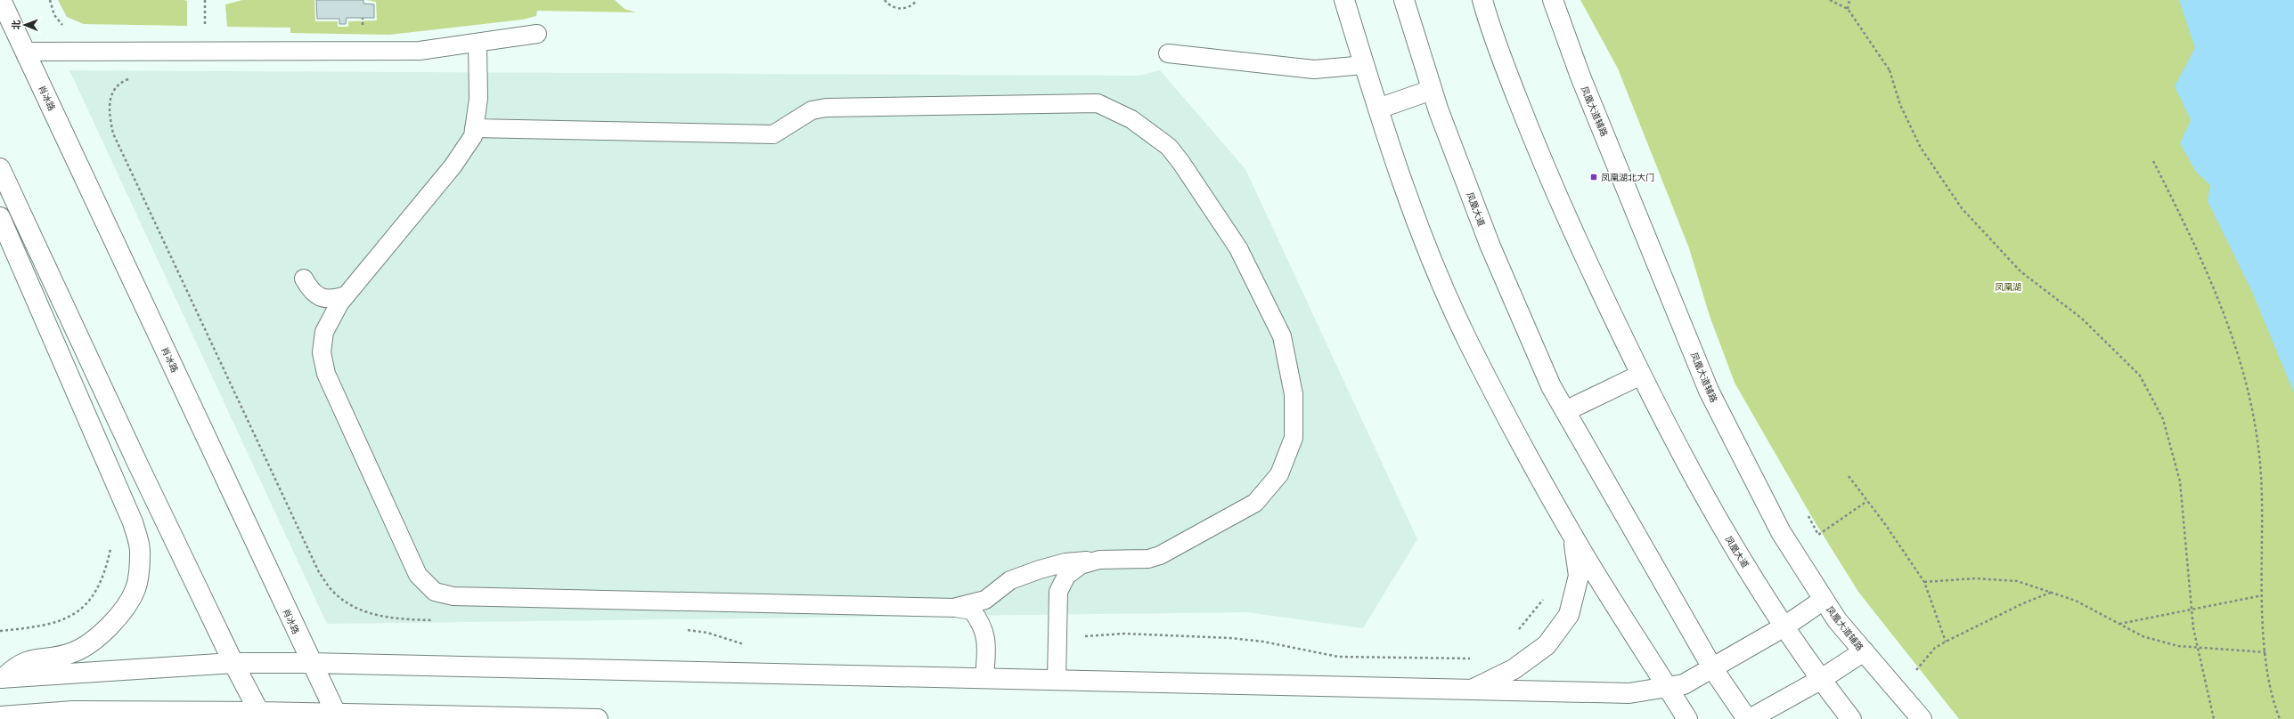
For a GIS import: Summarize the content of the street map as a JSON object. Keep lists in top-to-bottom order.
{
  "streets": {
    "street": ["肖冰路", "凤凰大道辅路", "凤凰大道"]
  },
  "parks": ["凤凰湖"],
  "places": {
    "transit": ["凤凰湖北大门"]
  },
  "north": "left"
}
